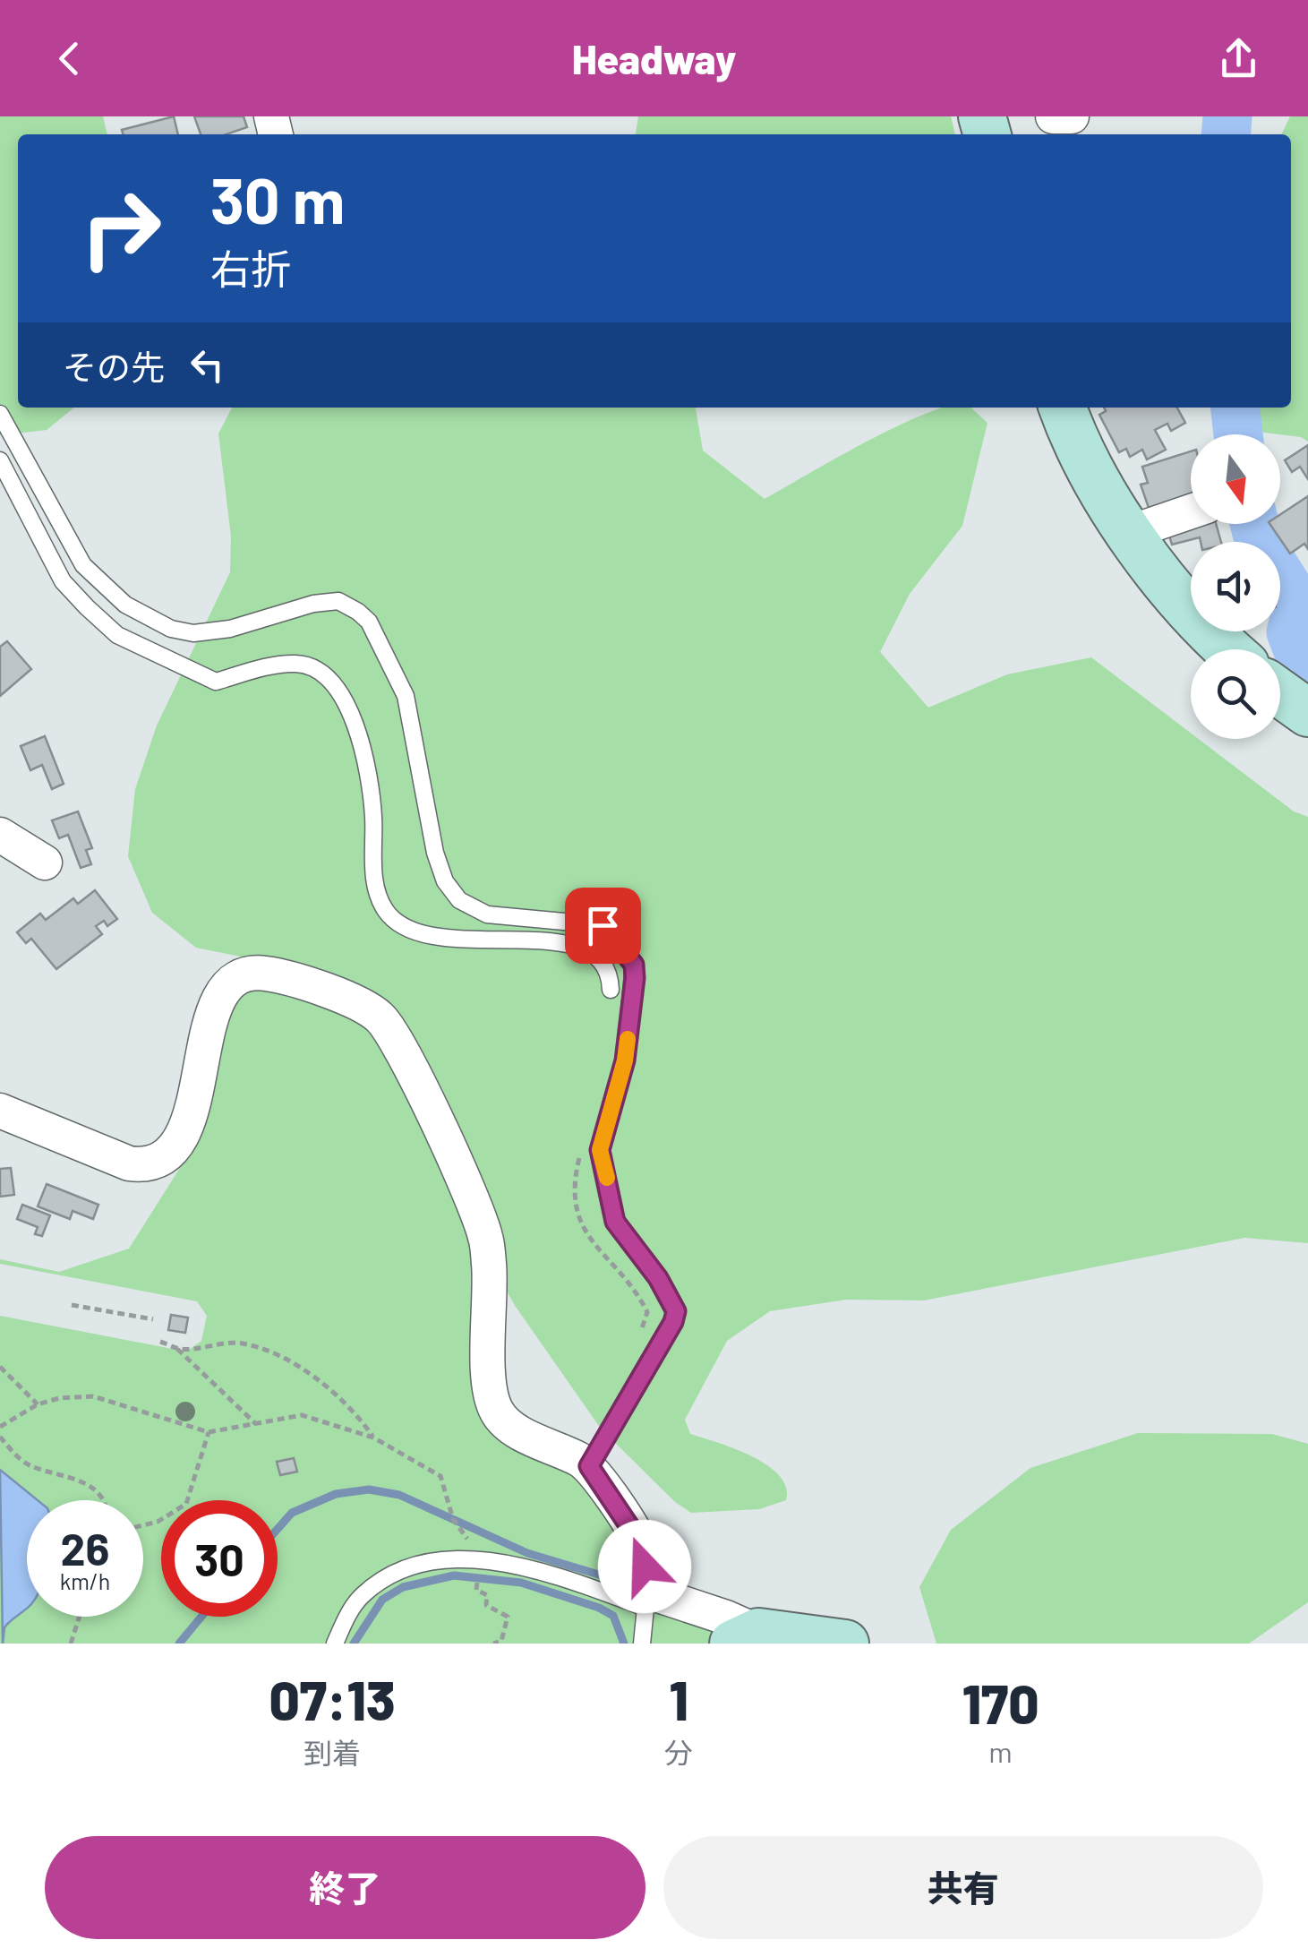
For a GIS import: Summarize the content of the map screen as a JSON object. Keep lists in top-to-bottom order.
{
  "north": "bottom",
  "page": {
    "header": "Headway",
    "turn": ["30 m", "右折"],
    "then": "その先",
    "speed": "26 km/h",
    "limit": "30",
    "eta": [
      "07:13",
      "到着",
      "1",
      "分",
      "170",
      "m"
    ],
    "buttons": ["終了", "共有"]
  }
}
